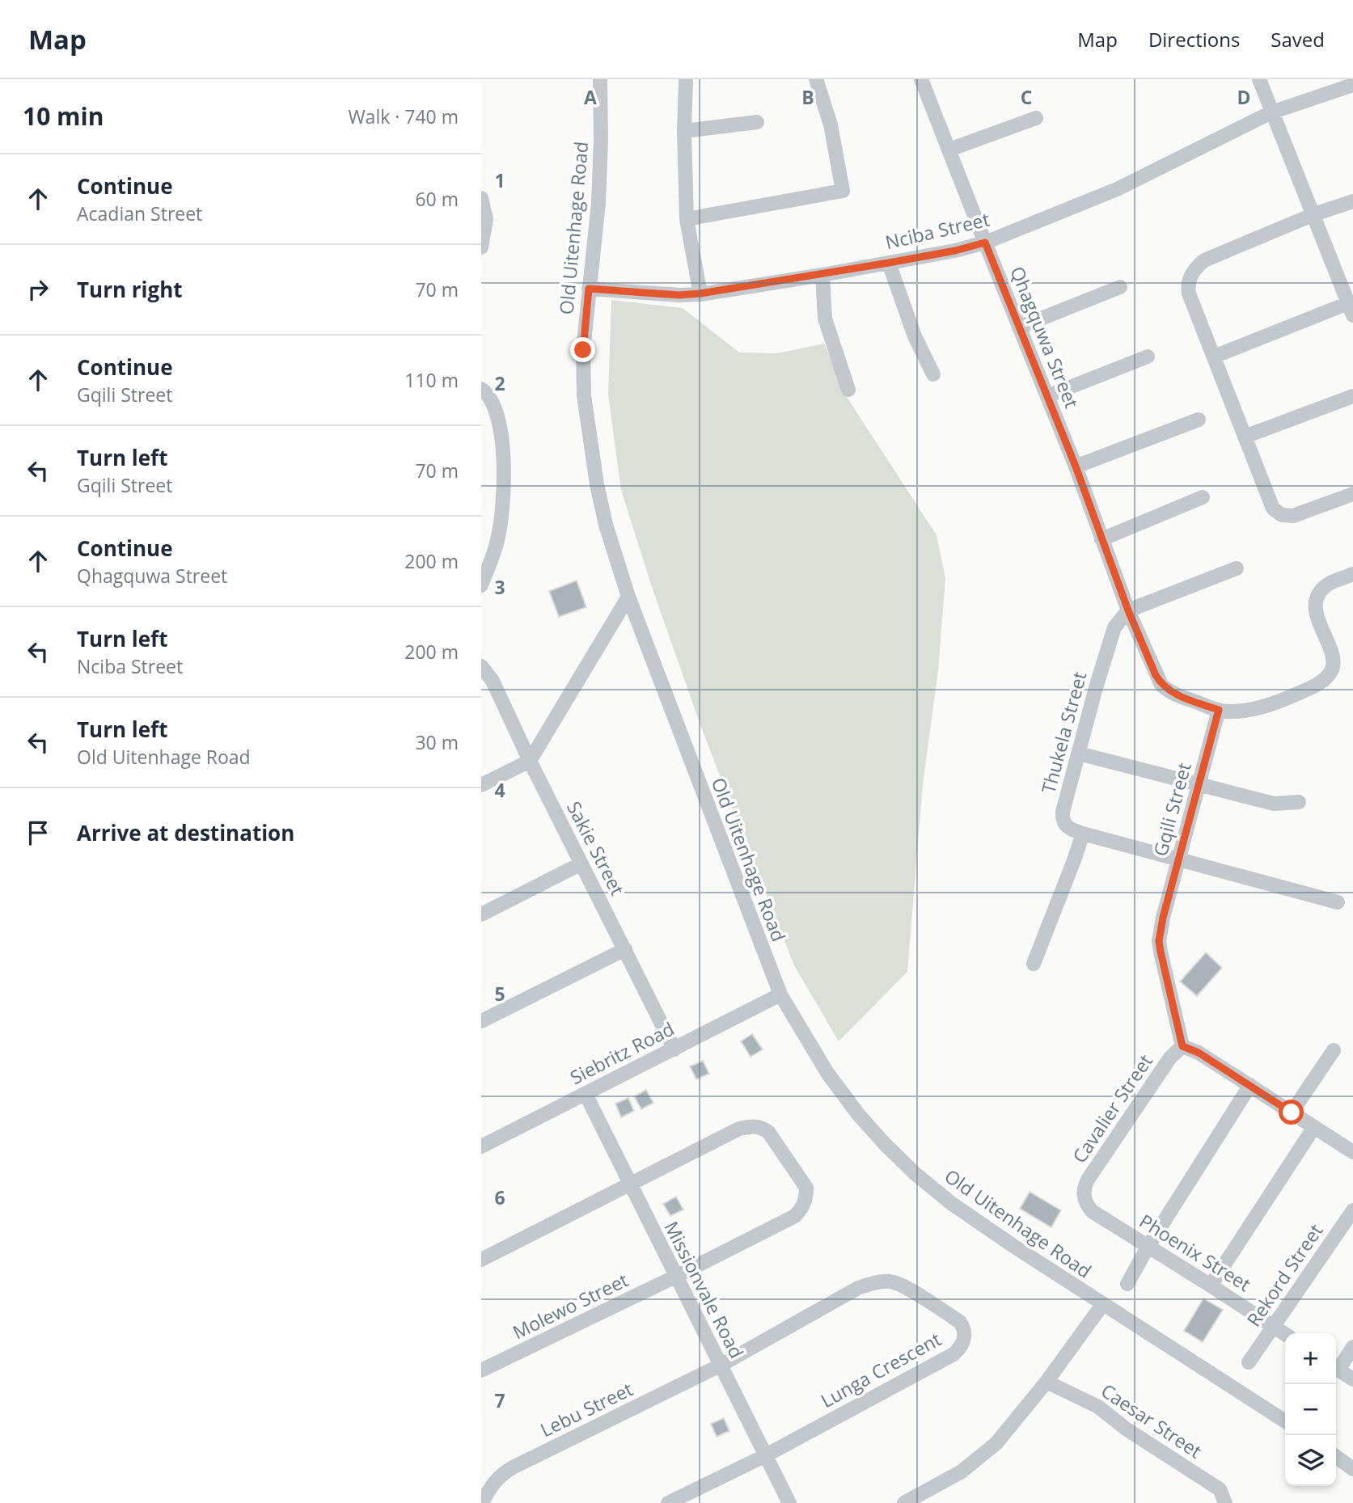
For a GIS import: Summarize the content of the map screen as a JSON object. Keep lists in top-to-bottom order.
{
  "streets": {
    "street": [
      "Old Uitenhage Road",
      "Nciba Street",
      "Qhagquwa Street",
      "Thukela Street",
      "Gqili Street",
      "Sakie Street",
      "Siebritz Road",
      "Cavalier Street",
      "Phoenix Street",
      "Rekord Street",
      "Missionvale Road",
      "Molewo Street",
      "Lunga Crescent",
      "Lebu Street",
      "Caesar Street"
    ]
  },
  "crossings": [
    ["Old Uitenhage Road", "Nciba Street"],
    ["Old Uitenhage Road", "Siebritz Road"],
    ["Nciba Street", "Qhagquwa Street"],
    ["Qhagquwa Street", "Thukela Street"],
    ["Thukela Street", "Gqili Street"],
    ["Gqili Street", "Cavalier Street"],
    ["Sakie Street", "Siebritz Road"],
    ["Siebritz Road", "Missionvale Road"],
    ["Cavalier Street", "Phoenix Street"],
    ["Phoenix Street", "Rekord Street"],
    ["Missionvale Road", "Molewo Street"],
    ["Missionvale Road", "Lunga Crescent"],
    ["Missionvale Road", "Lebu Street"],
    ["Lunga Crescent", "Lebu Street"]
  ],
  "page": {
    "header": "Map",
    "nav": ["Map", "Directions", "Saved"],
    "heading": ["10 min", "Walk · 740 m"],
    "list": [
      ["Continue", "Acadian Street", "60 m"],
      ["Turn right", "70 m"],
      ["Continue", "Gqili Street", "110 m"],
      ["Turn left", "Gqili Street", "70 m"],
      ["Continue", "Qhagquwa Street", "200 m"],
      ["Turn left", "Nciba Street", "200 m"],
      ["Turn left", "Old Uitenhage Road", "30 m"],
      "Arrive at destination"
    ],
    "map_buttons": ["+", "−"]
  },
  "grid": {
    "columns": [
      "A",
      "B",
      "C",
      "D"
    ],
    "rows": [
      "1",
      "2",
      "3",
      "4",
      "5",
      "6",
      "7"
    ]
  }
}
